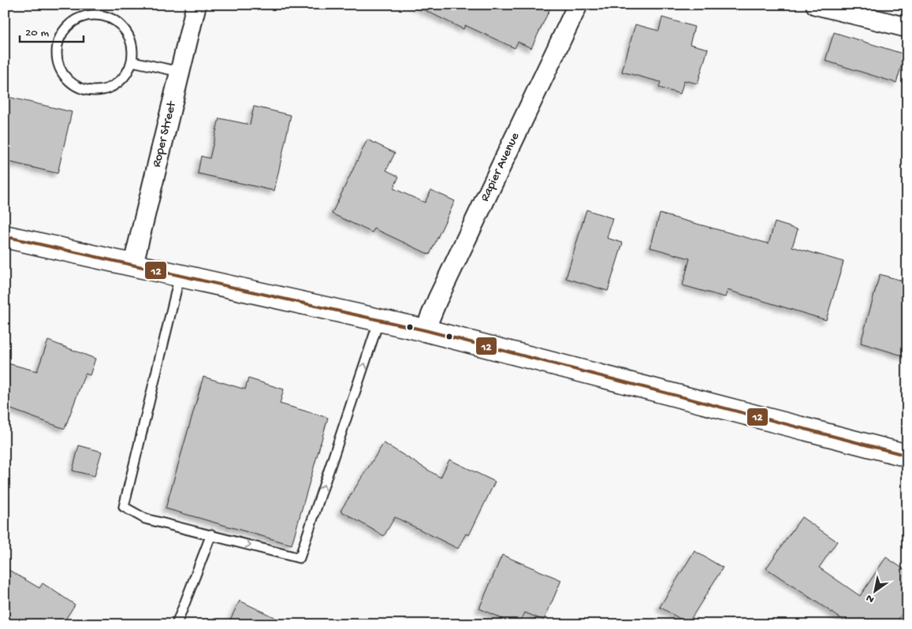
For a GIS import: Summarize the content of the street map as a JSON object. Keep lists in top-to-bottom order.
{
  "streets": {
    "street": ["Roper Street", "Rapier Avenue"]
  },
  "lines": ["transit line 12"],
  "scale_bar": "20 m",
  "north": "bottom left"
}
